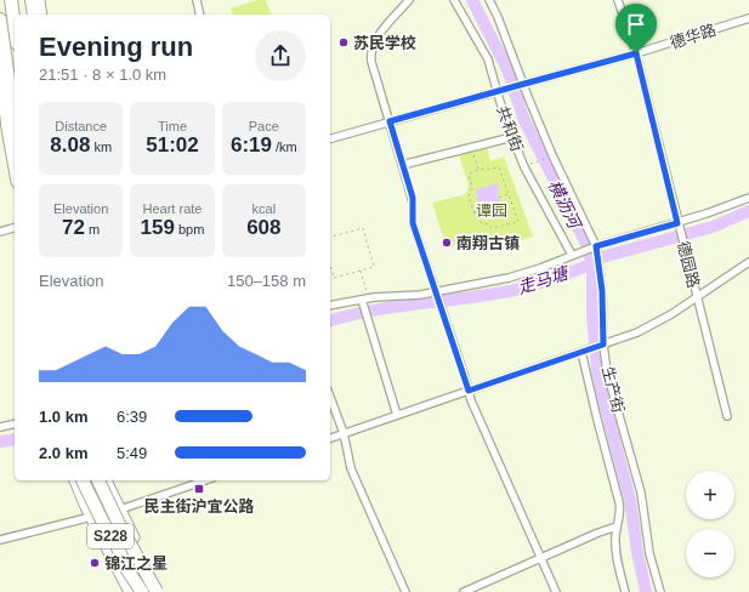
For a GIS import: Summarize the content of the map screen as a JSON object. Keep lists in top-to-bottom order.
{
  "streets": {
    "highway": ["S228"],
    "street": [
      "德华路",
      "共和街",
      "德园路",
      "生产街"
    ]
  },
  "crossings": [
    ["德华路", "共和街"],
    ["德华路", "德园路"],
    ["德华路", "生产街"]
  ],
  "water": ["横沥河", "走马塘"],
  "parks": ["谭园"],
  "places": {
    "other": ["苏民学校", "南翔古镇", "锦江之星"],
    "transit": ["民主街沪宜公路"]
  },
  "page": {
    "heading": ["Evening run", "21:51 · 8 × 1.0 km"],
    "stats": [
      ["Distance", "8.08 km"],
      ["Time", "51:02"],
      ["Pace", "6:19 /km"],
      ["Elevation", "72 m"],
      ["Heart rate", "159 bpm"],
      ["kcal", "608"]
    ],
    "chart": ["Elevation", "150–158 m"],
    "list": [
      {
        "name": "1.0 km",
        "note": "6:39"
      },
      {
        "name": "2.0 km",
        "note": "5:49"
      }
    ],
    "map_buttons": ["+", "−"]
  }
}
